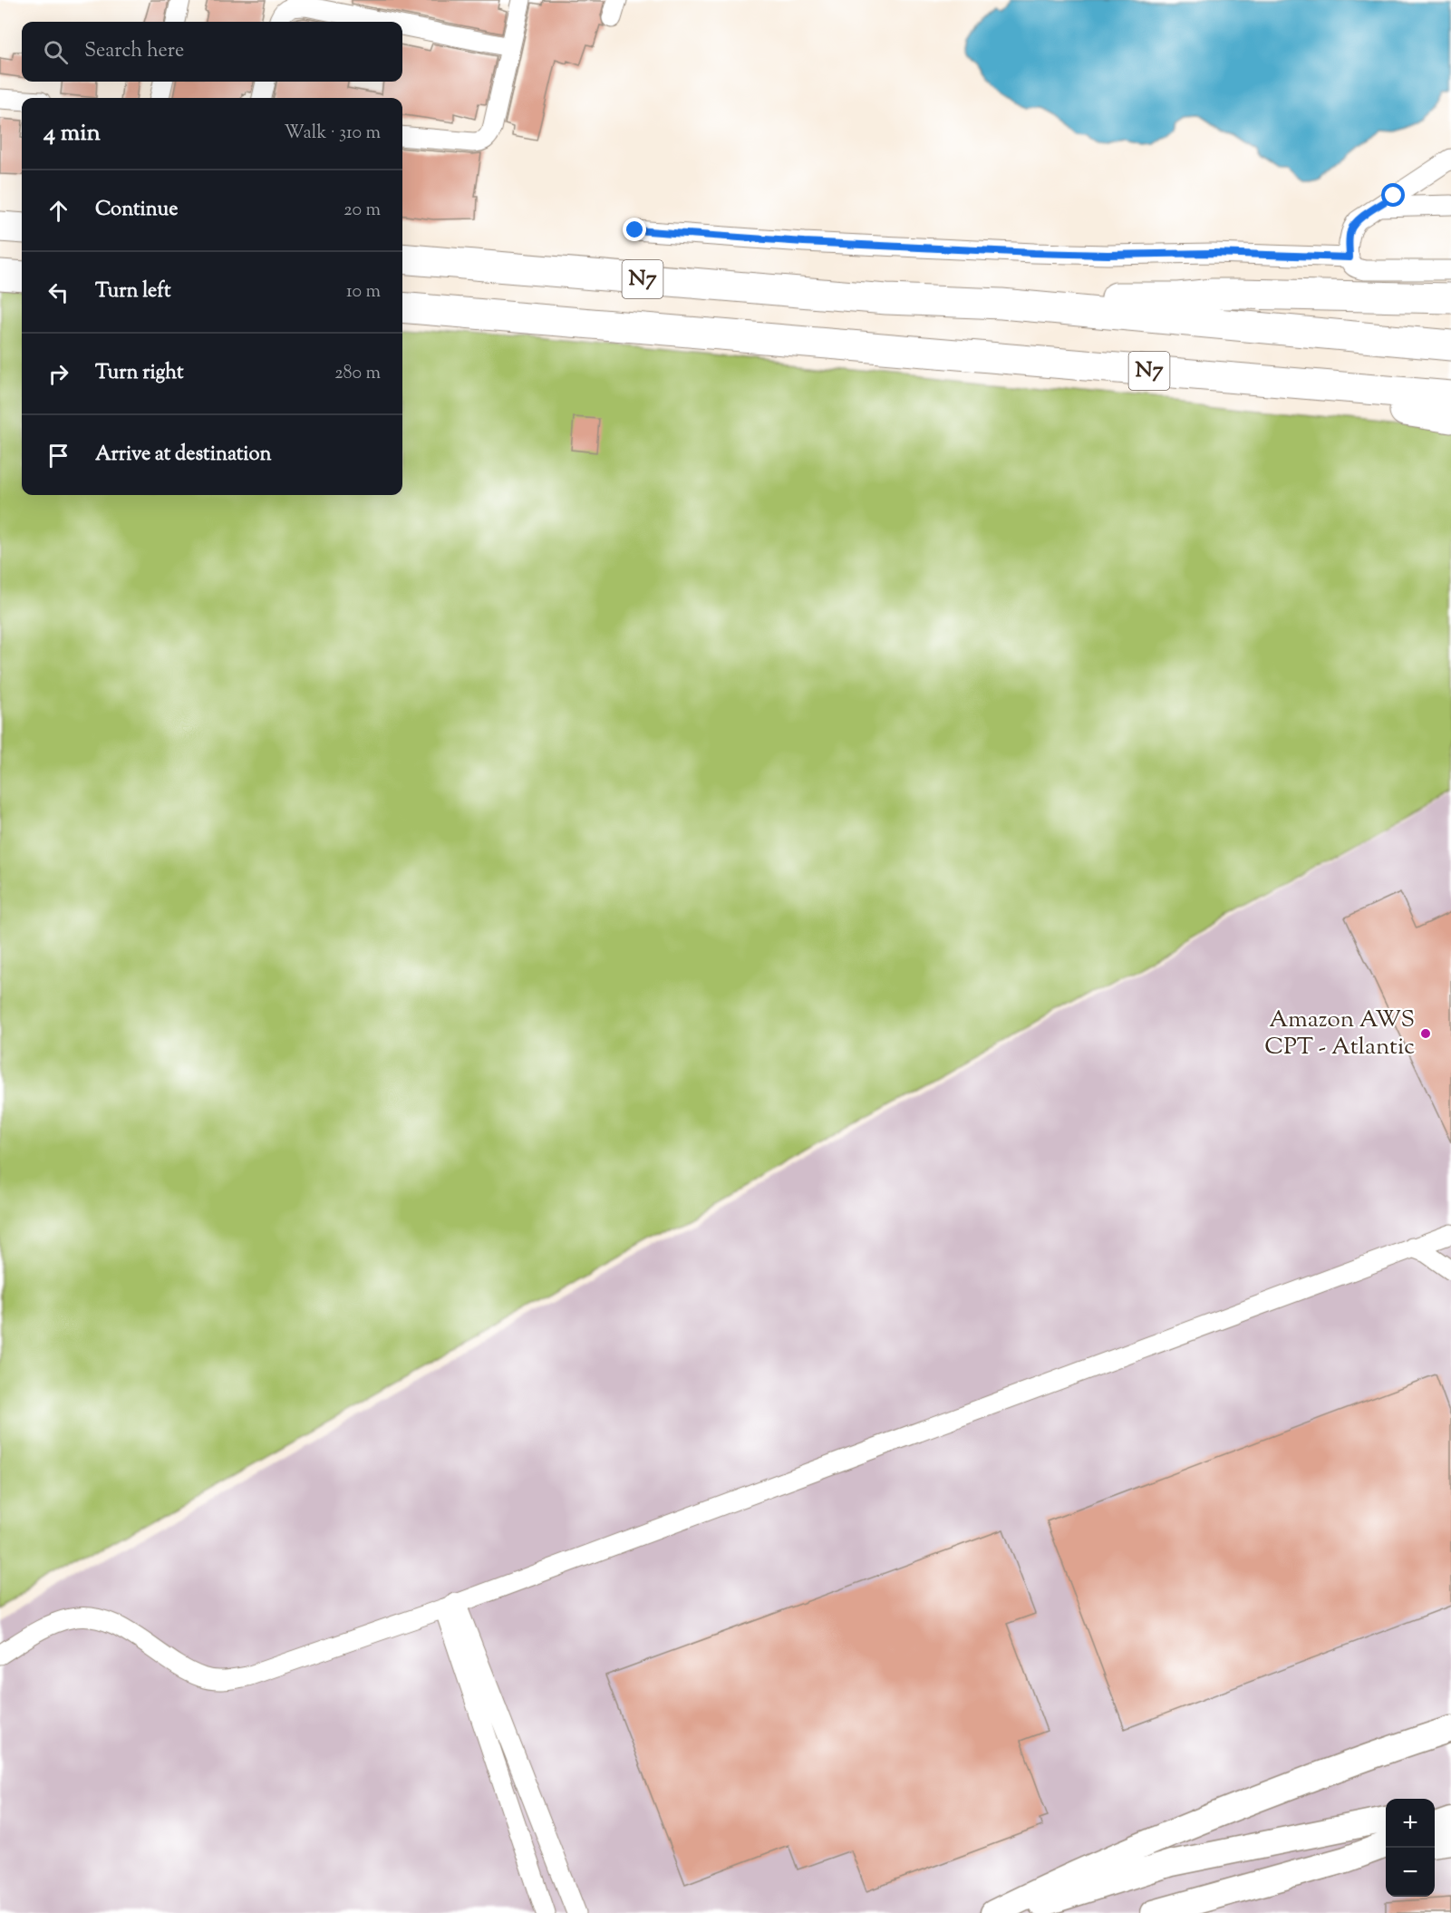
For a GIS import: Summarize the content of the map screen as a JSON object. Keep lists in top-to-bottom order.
{
  "streets": {
    "highway": ["N7"]
  },
  "places": ["Amazon AWS CPT - Atlantic"],
  "page": {
    "search": "Search here",
    "heading": ["4 min", "Walk · 310 m"],
    "list": [
      ["Continue", "20 m"],
      ["Turn left", "10 m"],
      ["Turn right", "280 m"],
      "Arrive at destination"
    ],
    "map_buttons": ["+", "−"]
  }
}
